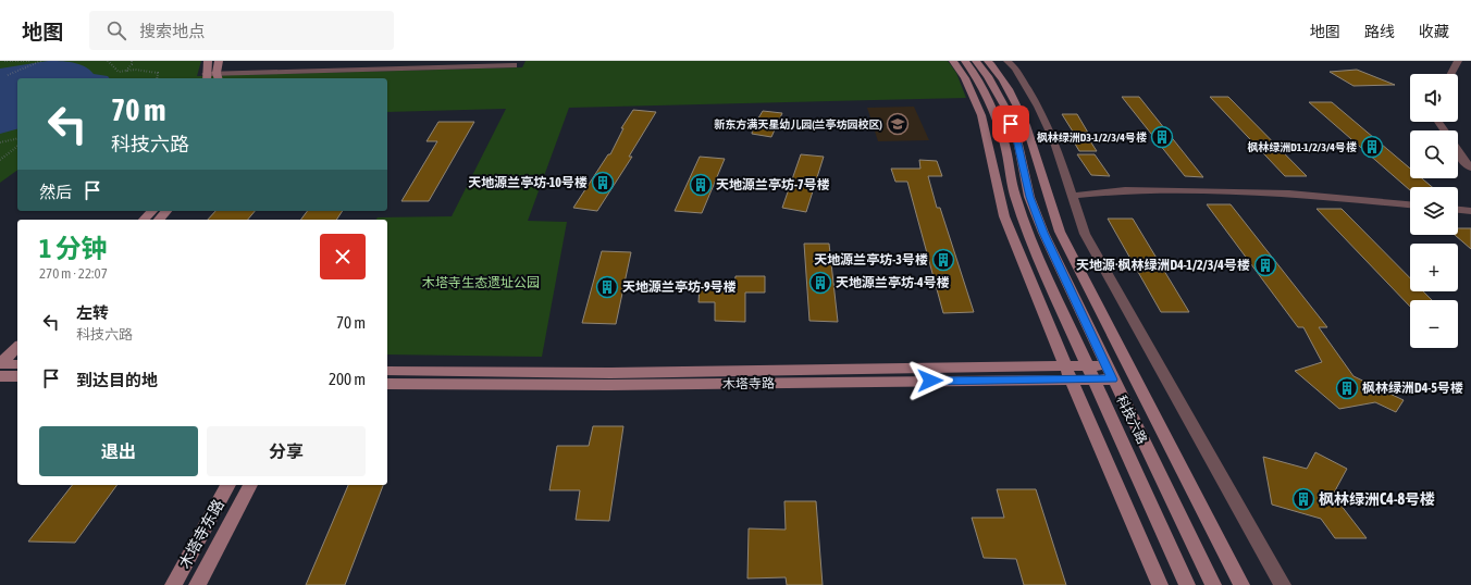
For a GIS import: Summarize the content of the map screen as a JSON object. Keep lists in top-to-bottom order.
{
  "streets": {
    "main road": ["木塔寺路", "科技六路", "木塔寺东路"]
  },
  "crossings": [
    ["木塔寺路", "科技六路"]
  ],
  "parks": ["木塔寺生态遗址公园"],
  "places": {
    "school or university": ["新东方满天星幼儿园(兰亭坊园校区)"],
    "building": [
      "枫林绿洲D3-1/2/3/4号楼",
      "枫林绿洲D1-1/2/3/4号楼",
      "天地源兰亭坊-10号楼",
      "天地源兰亭坊-7号楼",
      "天地源兰亭坊-3号楼",
      "天地源·枫林绿洲D4-1/2/3/4号楼",
      "天地源兰亭坊-4号楼",
      "天地源兰亭坊-9号楼",
      "枫林绿洲D4-5号楼",
      "枫林绿洲C4-8号楼"
    ]
  },
  "page": {
    "header": "地图",
    "search": "搜索地点",
    "nav": ["地图", "路线", "收藏"],
    "map_buttons": ["+", "−"],
    "turn": ["70 m", "科技六路"],
    "then": "然后",
    "heading": ["1 分钟", "270 m · 22:07"],
    "list": [
      {
        "name": "左转",
        "note": "科技六路",
        "value": "70 m"
      },
      {
        "name": "到达目的地",
        "value": "200 m"
      }
    ],
    "buttons": ["退出", "分享"]
  }
}
